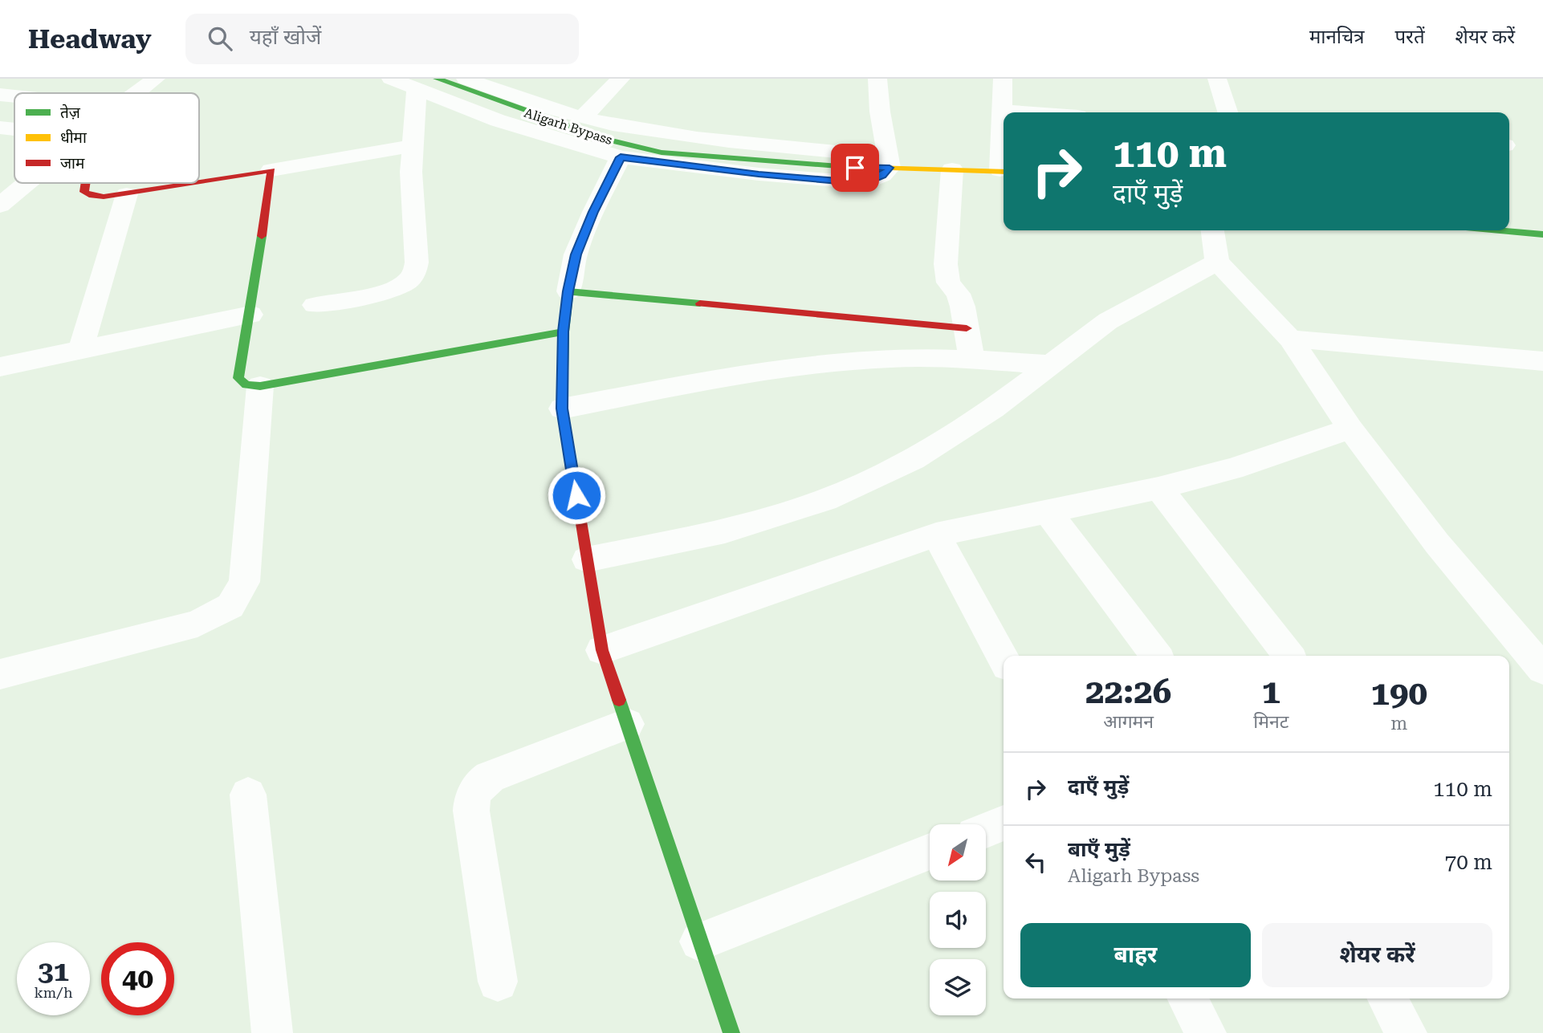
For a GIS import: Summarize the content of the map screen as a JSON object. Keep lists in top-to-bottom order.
{
  "streets": {
    "street": ["Aligarh Bypass"]
  },
  "legend": ["तेज़", "धीमा", "जाम"],
  "north": "bottom left",
  "page": {
    "header": "Headway",
    "search": "यहाँ खोजें",
    "nav": ["मानचित्र", "परतें", "शेयर करें"],
    "turn": ["110 m", "दाएँ मुड़ें"],
    "eta": [
      "22:26",
      "आगमन",
      "1",
      "मिनट",
      "190",
      "m"
    ],
    "list": [
      {
        "name": "दाएँ मुड़ें",
        "value": "110 m"
      },
      {
        "name": "बाएँ मुड़ें",
        "note": "Aligarh Bypass",
        "value": "70 m"
      }
    ],
    "buttons": ["बाहर", "शेयर करें"],
    "speed": "31 km/h",
    "limit": "40"
  }
}
